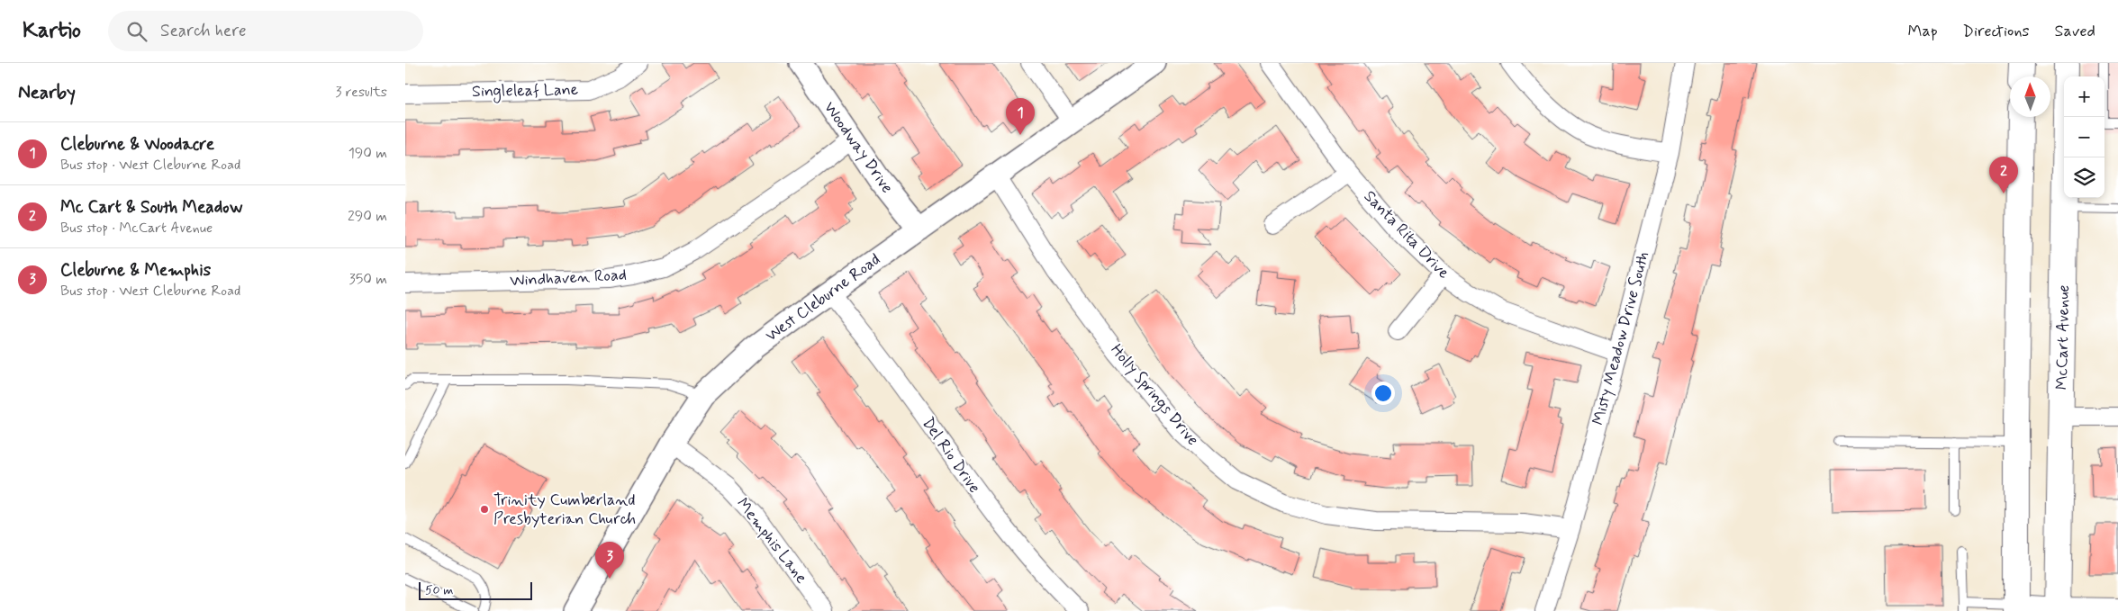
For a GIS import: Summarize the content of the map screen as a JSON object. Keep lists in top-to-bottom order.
{
  "streets": {
    "main road": ["McCart Avenue"],
    "street": [
      "Singleleaf Lane",
      "Woodway Drive",
      "Santa Rita Drive",
      "Windhaven Road",
      "West Cleburne Road",
      "Misty Meadow Drive South",
      "Holly Springs Drive",
      "Del Rio Drive",
      "Memphis Lane"
    ]
  },
  "crossings": [
    ["Woodway Drive", "Windhaven Road"],
    ["Woodway Drive", "West Cleburne Road"],
    ["Santa Rita Drive", "Misty Meadow Drive South"],
    ["West Cleburne Road", "Holly Springs Drive"],
    ["West Cleburne Road", "Del Rio Drive"],
    ["West Cleburne Road", "Memphis Lane"],
    ["Misty Meadow Drive South", "Holly Springs Drive"]
  ],
  "places": ["Trinity Cumberland Presbyterian Church"],
  "scale_bar": "50 m",
  "north": "top",
  "page": {
    "header": "Kartio",
    "search": "Search here",
    "nav": ["Map", "Directions", "Saved"],
    "heading": ["Nearby", "3 results"],
    "map_buttons": ["+", "−"],
    "pins": ["1", "2", "3"],
    "list": [
      {
        "mark": "1",
        "name": "Cleburne & Woodacre",
        "note": "Bus stop · West Cleburne Road",
        "value": "190 m"
      },
      {
        "mark": "2",
        "name": "Mc Cart & South Meadow",
        "note": "Bus stop · McCart Avenue",
        "value": "290 m"
      },
      {
        "mark": "3",
        "name": "Cleburne & Memphis",
        "note": "Bus stop · West Cleburne Road",
        "value": "350 m"
      }
    ],
    "scale": "50 m"
  }
}
